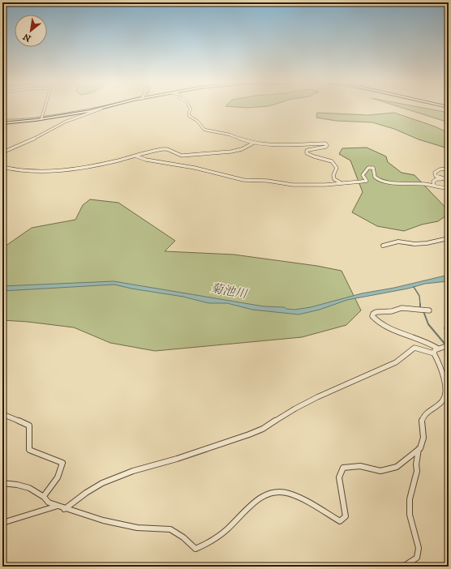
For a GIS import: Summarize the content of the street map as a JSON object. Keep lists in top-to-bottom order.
{
  "water": ["菊池川"],
  "north": "bottom left"
}
